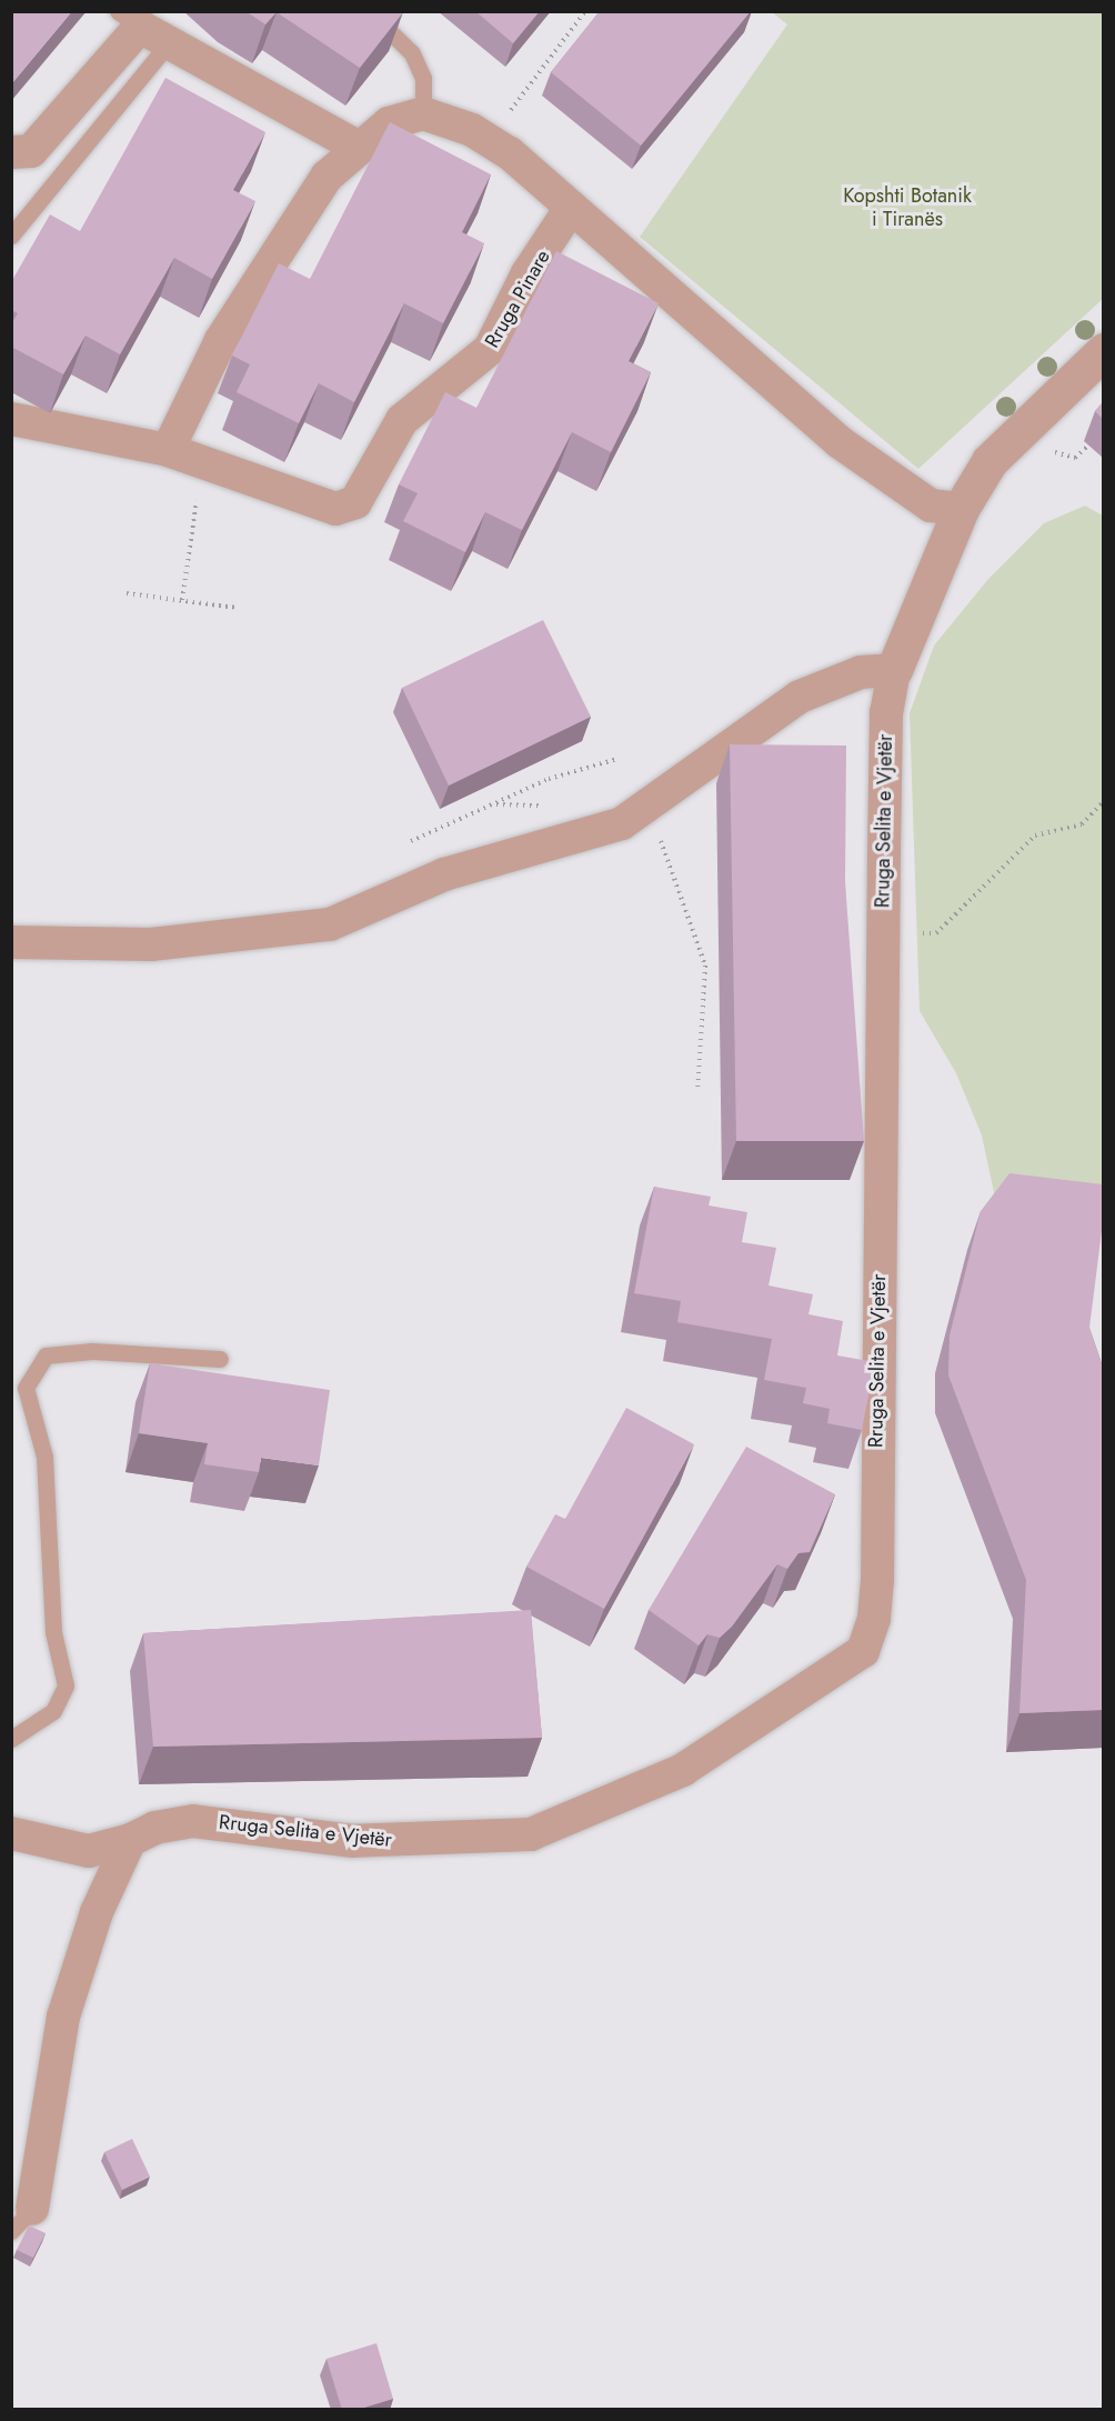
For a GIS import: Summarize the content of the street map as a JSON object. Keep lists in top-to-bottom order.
{
  "streets": {
    "street": ["Rruga Pinare", "Rruga Selita e Vjetër"]
  },
  "parks": ["Kopshti Botanik i Tiranës"]
}
